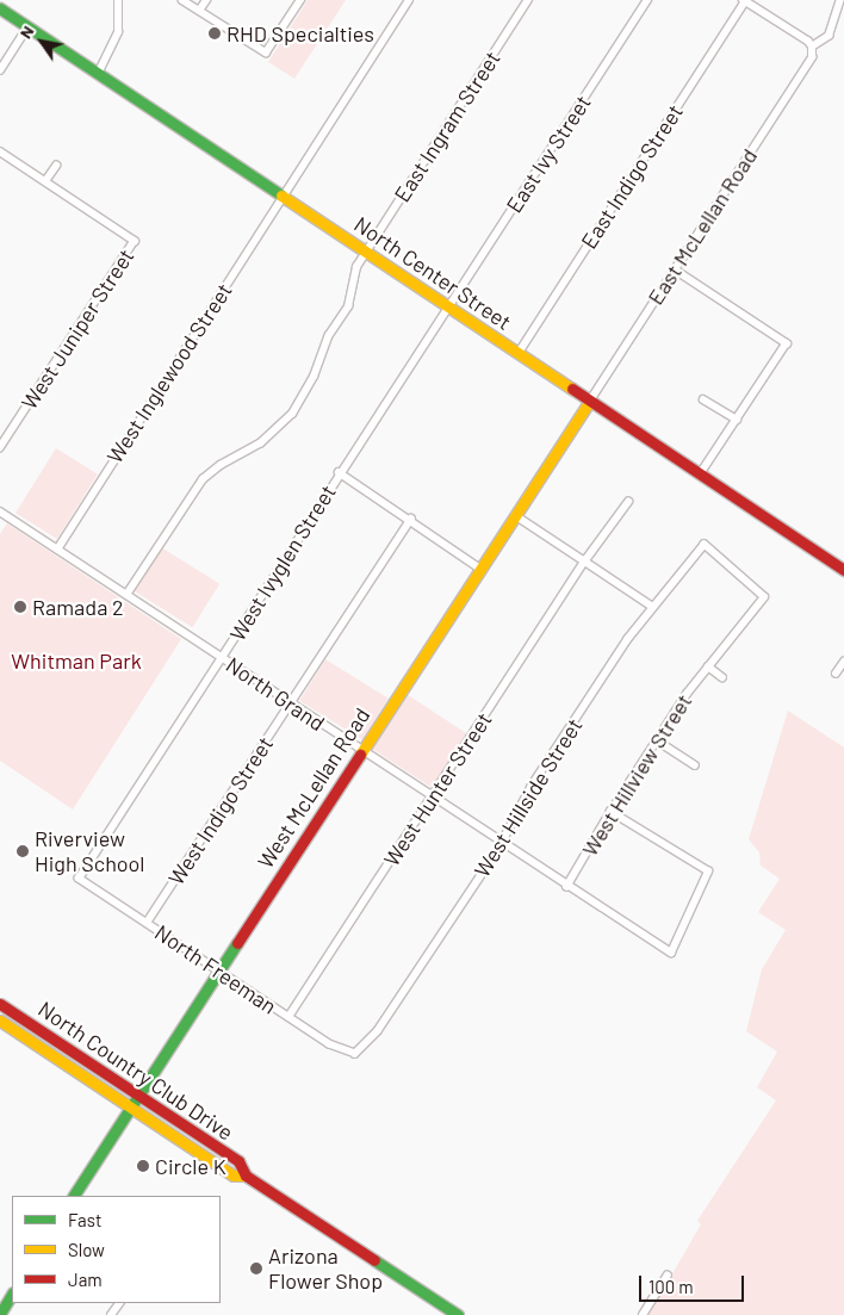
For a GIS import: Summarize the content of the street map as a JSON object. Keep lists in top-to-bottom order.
{
  "streets": {
    "street": [
      "East Ingram Street",
      "East Ivy Street",
      "East Indigo Street",
      "East McLellan Road",
      "North Center Street",
      "West Juniper Street",
      "West Inglewood Street",
      "West Ivyglen Street",
      "North Grand",
      "West Hillview Street",
      "West McLellan Road",
      "West Hunter Street",
      "West Hillside Street",
      "West Indigo Street",
      "North Freeman",
      "North Country Club Drive"
    ]
  },
  "crossings": [
    ["East Ingram Street", "North Center Street"],
    ["East Ingram Street", "North Grand"],
    ["East Ivy Street", "North Center Street"],
    ["East Ivy Street", "West Ivyglen Street"],
    ["East Indigo Street", "North Center Street"],
    ["East McLellan Road", "North Center Street"],
    ["East McLellan Road", "West McLellan Road"],
    ["North Center Street", "West Inglewood Street"],
    ["North Center Street", "West Ivyglen Street"],
    ["North Center Street", "West McLellan Road"],
    ["West Inglewood Street", "North Grand"],
    ["West Ivyglen Street", "North Grand"],
    ["West Ivyglen Street", "North Freeman"],
    ["North Grand", "West Hillview Street"],
    ["North Grand", "West McLellan Road"],
    ["North Grand", "West Hunter Street"],
    ["North Grand", "West Hillside Street"],
    ["North Grand", "West Indigo Street"],
    ["West Hillview Street", "West Hillside Street"],
    ["West McLellan Road", "North Freeman"],
    ["West McLellan Road", "North Country Club Drive"],
    ["West Hunter Street", "North Freeman"],
    ["West Hillside Street", "North Freeman"],
    ["West Indigo Street", "North Freeman"]
  ],
  "parks": ["Whitman Park"],
  "places": [
    "RHD Specialties",
    "Ramada 2",
    "Riverview High School",
    "Circle K",
    "Arizona Flower Shop"
  ],
  "legend": ["Fast", "Slow", "Jam"],
  "scale_bar": "100 m",
  "north": "top left"
}
